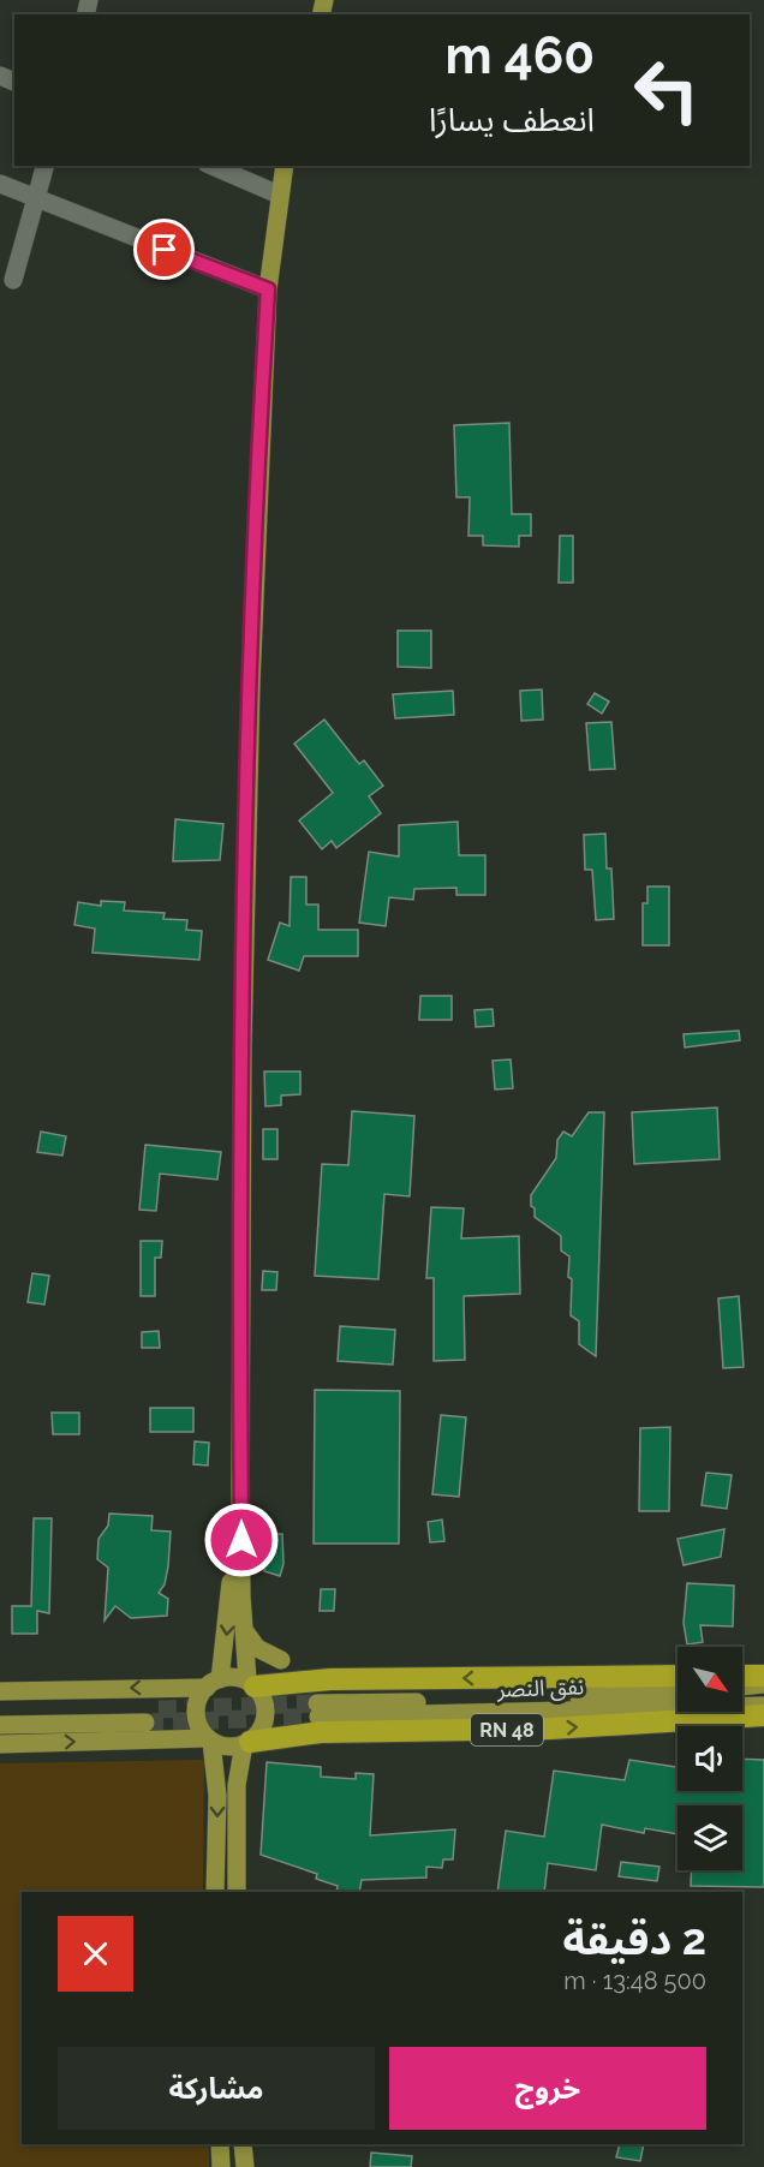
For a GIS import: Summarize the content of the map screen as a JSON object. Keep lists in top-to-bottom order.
{
  "streets": {
    "highway": ["RN 48"],
    "main road": ["نفق النصر"]
  },
  "north": "bottom right",
  "page": {
    "turn": ["460 m", "انعطف يسارًا"],
    "heading": ["2 دقيقة", "500 m · 13:48"],
    "buttons": ["خروج", "مشاركة"]
  }
}
